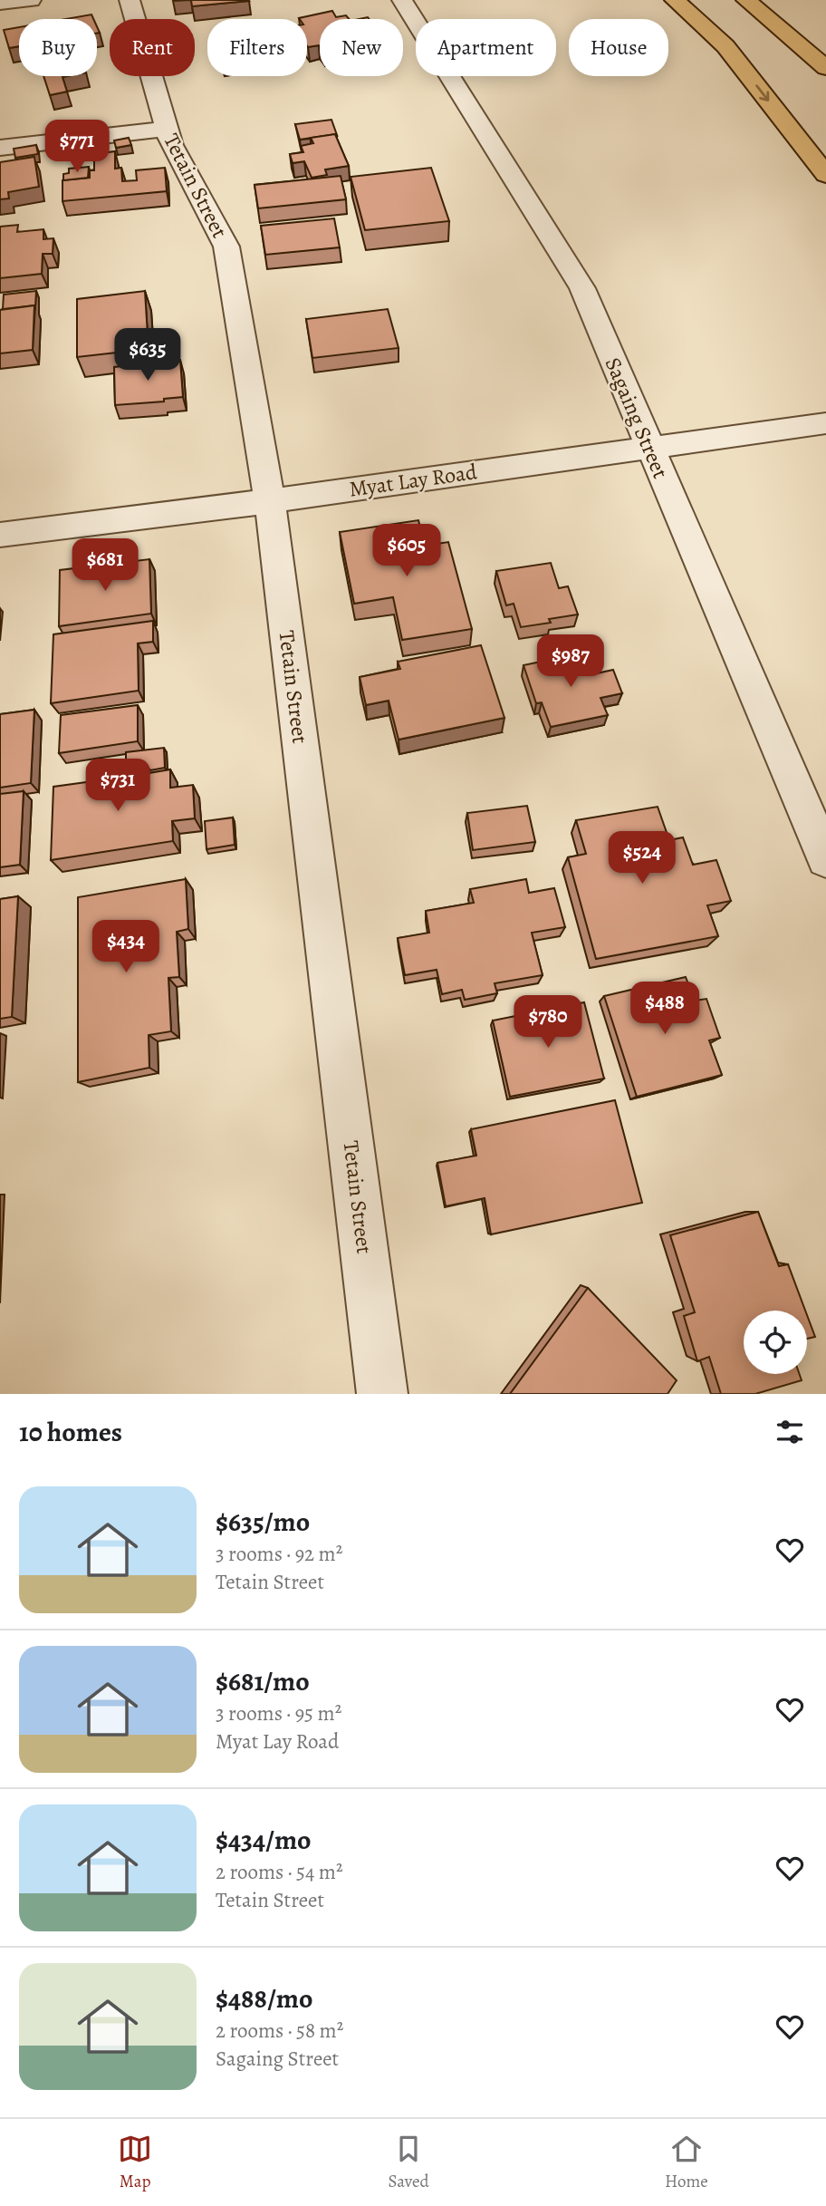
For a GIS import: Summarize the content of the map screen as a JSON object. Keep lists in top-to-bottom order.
{
  "streets": {
    "street": ["Tetain Street", "Sagaing Street", "Myat Lay Road"]
  },
  "crossings": [
    ["Tetain Street", "Myat Lay Road"],
    ["Sagaing Street", "Myat Lay Road"]
  ],
  "page": {
    "chip": [
      "Buy",
      "Rent",
      "Filters",
      "New",
      "Apartment",
      "House"
    ],
    "price": [
      "$771",
      "$635",
      "$605",
      "$681",
      "$987",
      "$731",
      "$524",
      "$434",
      "$488",
      "$780"
    ],
    "heading": "10 homes",
    "list": [
      {
        "name": "$635/mo",
        "note": "3 rooms · 92 m² · Tetain Street"
      },
      {
        "name": "$681/mo",
        "note": "3 rooms · 95 m² · Myat Lay Road"
      },
      {
        "name": "$434/mo",
        "note": "2 rooms · 54 m² · Tetain Street"
      },
      {
        "name": "$488/mo",
        "note": "2 rooms · 58 m² · Sagaing Street"
      }
    ],
    "tabs": ["Map", "Saved", "Home"]
  }
}
